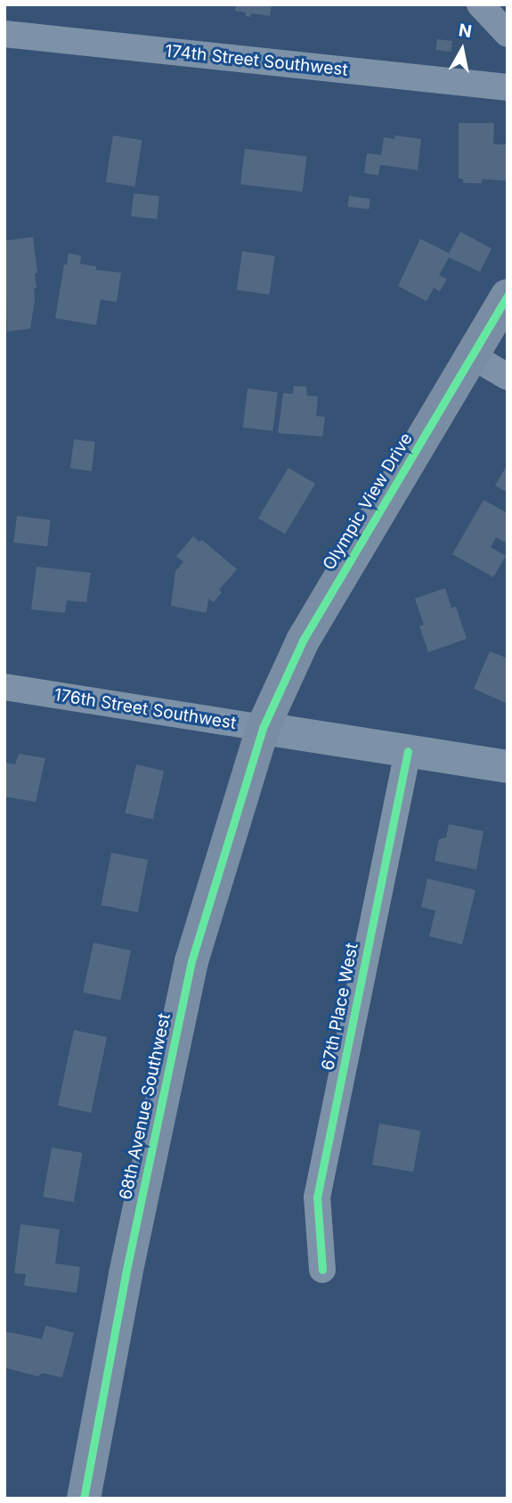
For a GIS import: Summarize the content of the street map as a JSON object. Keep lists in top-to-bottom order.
{
  "streets": {
    "main road": ["Olympic View Drive", "68th Avenue Southwest"],
    "street": ["174th Street Southwest", "176th Street Southwest", "67th Place West"]
  },
  "crossings": [
    ["Olympic View Drive", "176th Street Southwest"],
    ["Olympic View Drive", "68th Avenue Southwest"],
    ["176th Street Southwest", "67th Place West"],
    ["176th Street Southwest", "68th Avenue Southwest"]
  ],
  "north": "top"
}
